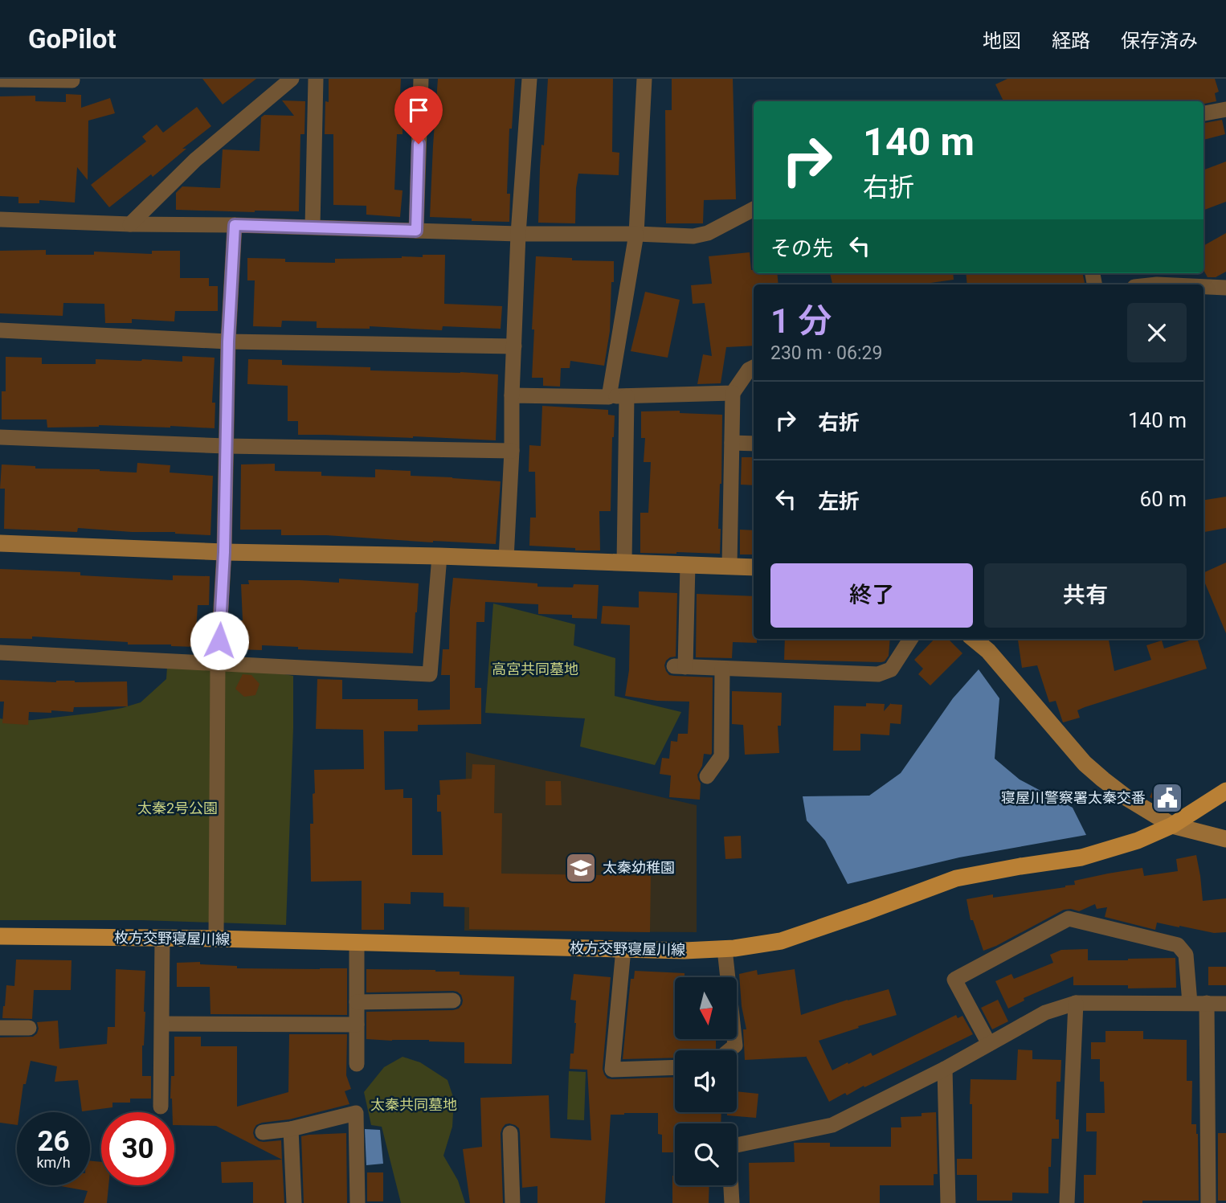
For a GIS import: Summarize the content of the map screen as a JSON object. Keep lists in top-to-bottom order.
{
  "streets": {
    "main road": ["枚方交野寝屋川線"]
  },
  "parks": ["高宮共同墓地", "太秦2号公園", "太秦共同墓地"],
  "places": {
    "public building": ["寝屋川警察署太秦交番"],
    "school or university": ["太秦幼稚園"]
  },
  "north": "bottom",
  "page": {
    "header": "GoPilot",
    "nav": ["地図", "経路", "保存済み"],
    "turn": ["140 m", "右折"],
    "then": "その先",
    "heading": ["1 分", "230 m · 06:29"],
    "list": [
      {
        "name": "右折",
        "value": "140 m"
      },
      {
        "name": "左折",
        "value": "60 m"
      }
    ],
    "buttons": ["終了", "共有"],
    "speed": "26 km/h",
    "limit": "30"
  }
}
